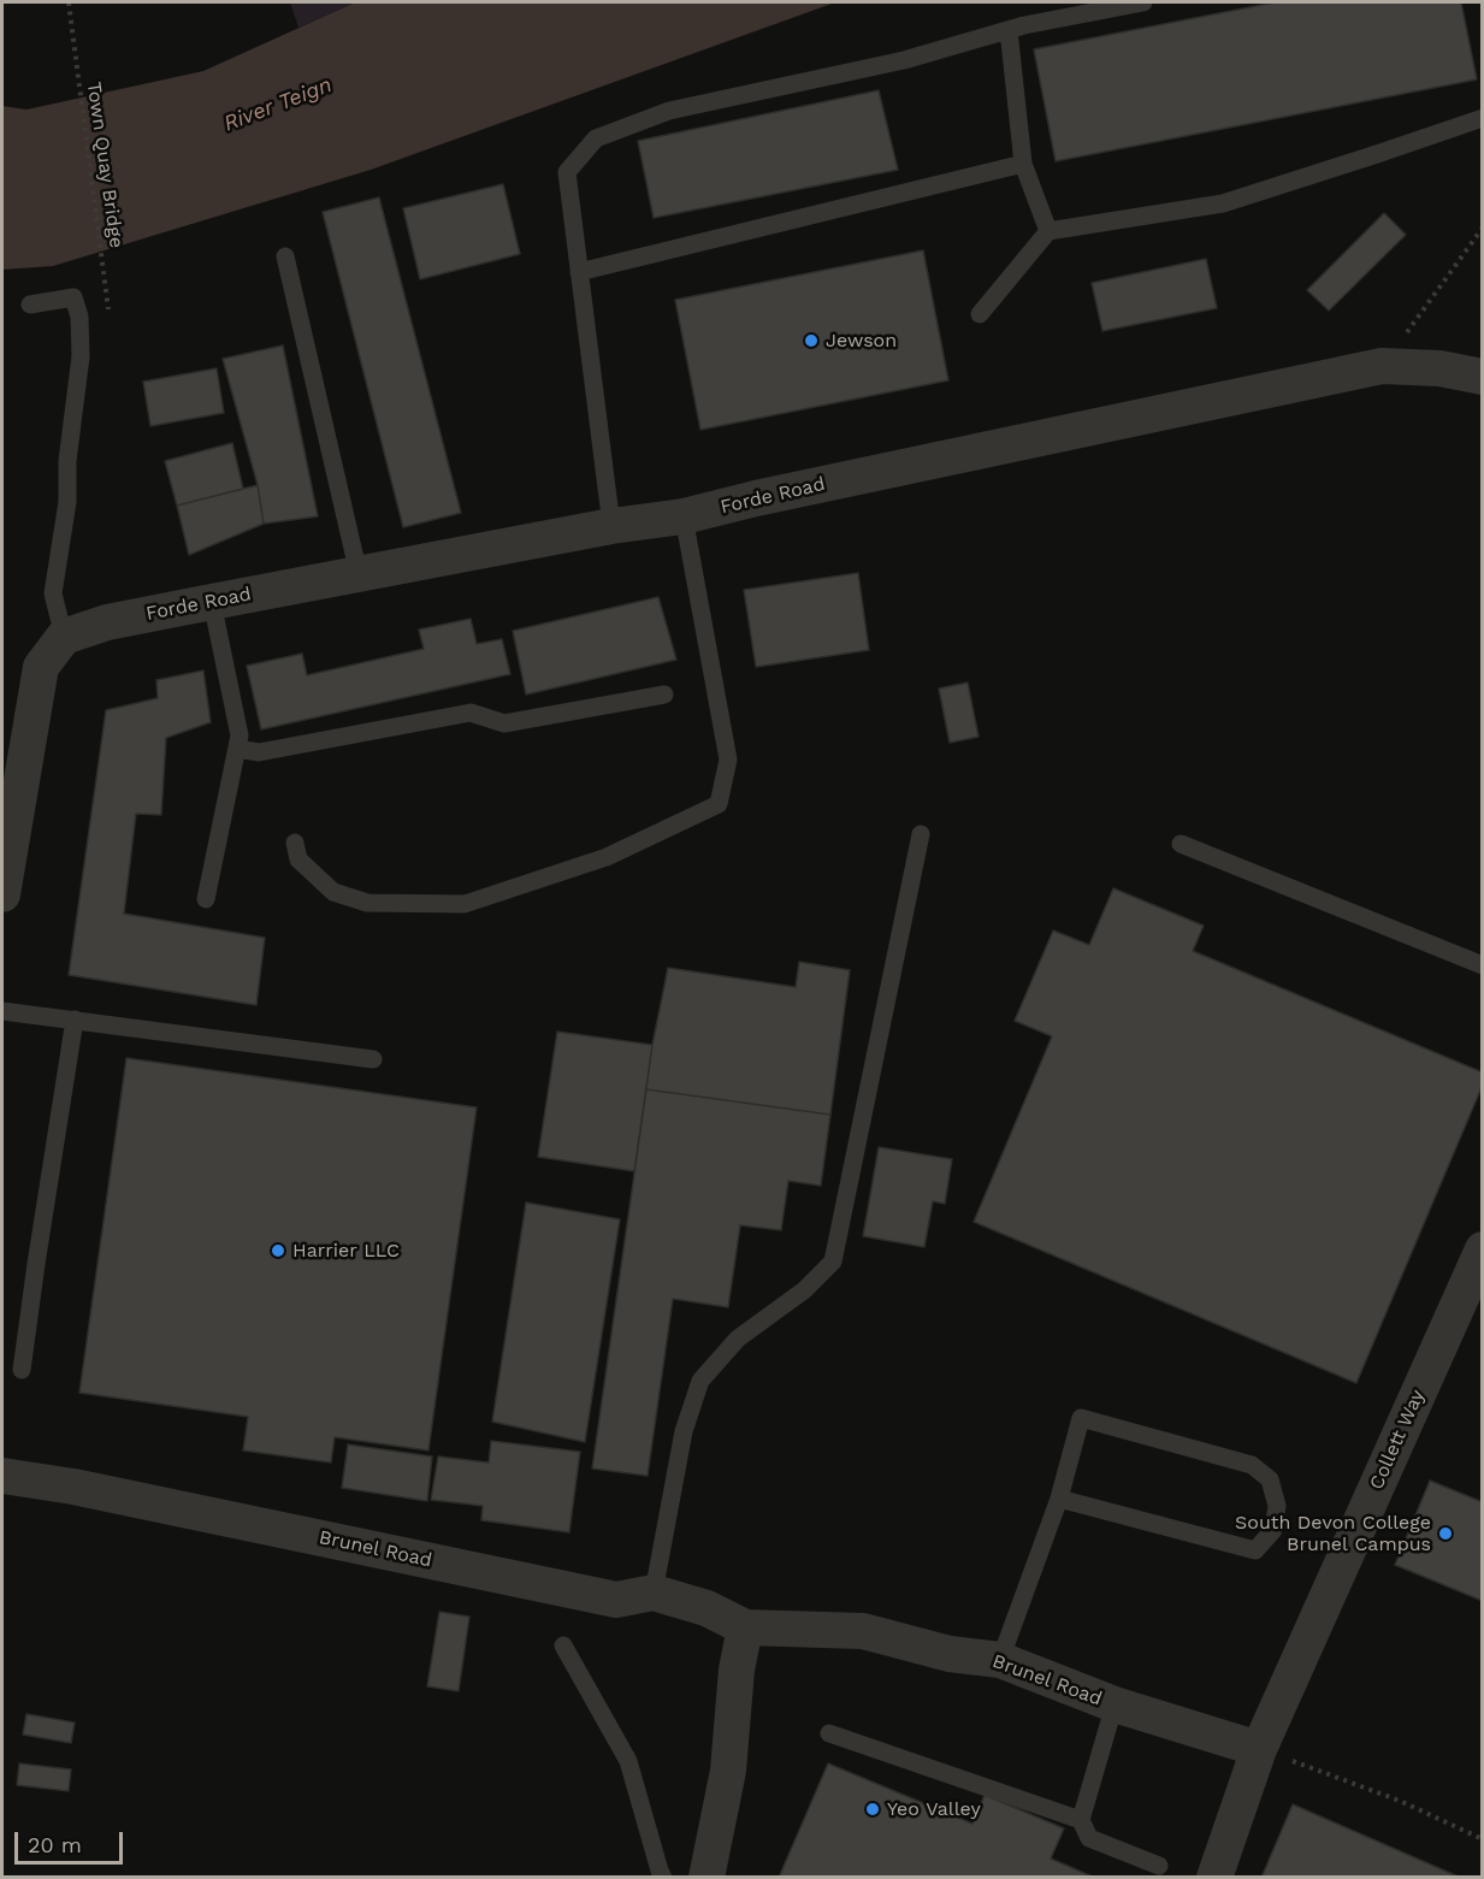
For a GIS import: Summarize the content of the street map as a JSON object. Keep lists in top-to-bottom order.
{
  "streets": {
    "street": ["Forde Road", "Collett Way", "Brunel Road"],
    "path": ["Town Quay Bridge"]
  },
  "crossings": [
    ["Collett Way", "Brunel Road"]
  ],
  "water": ["River Teign"],
  "places": [
    "Jewson",
    "Harrier LLC",
    "South Devon College Brunel Campus",
    "Yeo Valley"
  ],
  "scale_bar": "20 m"
}
